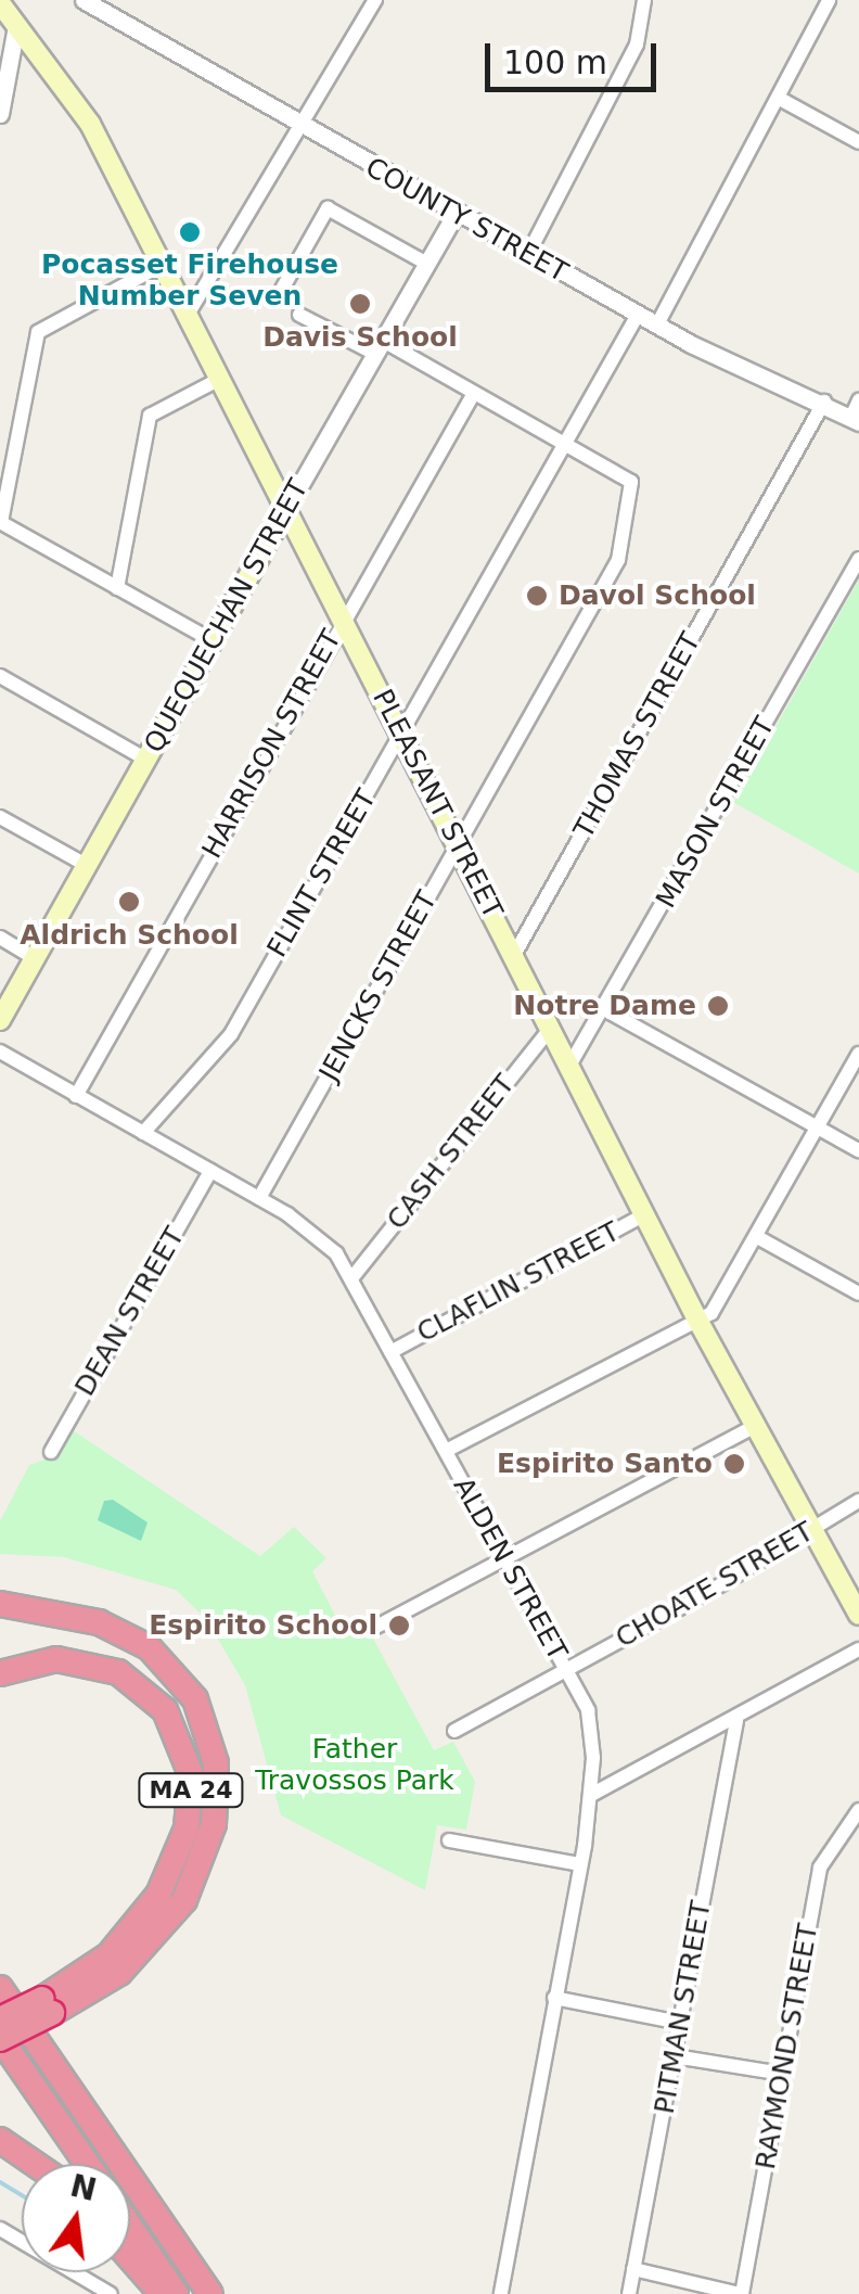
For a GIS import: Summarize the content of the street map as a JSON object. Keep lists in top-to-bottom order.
{
  "streets": {
    "highway": ["MA 24"],
    "main road": ["QUEQUECHAN STREET", "PLEASANT STREET"],
    "street": [
      "COUNTY STREET",
      "THOMAS STREET",
      "HARRISON STREET",
      "MASON STREET",
      "FLINT STREET",
      "JENCKS STREET",
      "CASH STREET",
      "CLAFLIN STREET",
      "DEAN STREET",
      "ALDEN STREET",
      "CHOATE STREET",
      "PITMAN STREET",
      "RAYMOND STREET"
    ]
  },
  "crossings": [
    ["COUNTY STREET", "QUEQUECHAN STREET"],
    ["COUNTY STREET", "THOMAS STREET"],
    ["COUNTY STREET", "FLINT STREET"],
    ["QUEQUECHAN STREET", "PLEASANT STREET"],
    ["THOMAS STREET", "PLEASANT STREET"],
    ["HARRISON STREET", "PLEASANT STREET"],
    ["HARRISON STREET", "ALDEN STREET"],
    ["PLEASANT STREET", "MASON STREET"],
    ["PLEASANT STREET", "FLINT STREET"],
    ["PLEASANT STREET", "JENCKS STREET"],
    ["PLEASANT STREET", "CASH STREET"],
    ["PLEASANT STREET", "CLAFLIN STREET"],
    ["PLEASANT STREET", "CHOATE STREET"],
    ["FLINT STREET", "JENCKS STREET"],
    ["FLINT STREET", "ALDEN STREET"],
    ["JENCKS STREET", "ALDEN STREET"],
    ["CASH STREET", "ALDEN STREET"],
    ["CLAFLIN STREET", "ALDEN STREET"],
    ["DEAN STREET", "ALDEN STREET"],
    ["ALDEN STREET", "CHOATE STREET"]
  ],
  "parks": ["Father Travossos Park"],
  "places": [
    "Pocasset Firehouse Number Seven",
    "Davis School",
    "Davol School",
    "Aldrich School",
    "Notre Dame",
    "Espirito Santo",
    "Espirito School"
  ],
  "scale_bar": "100 m",
  "north": "top"
}
